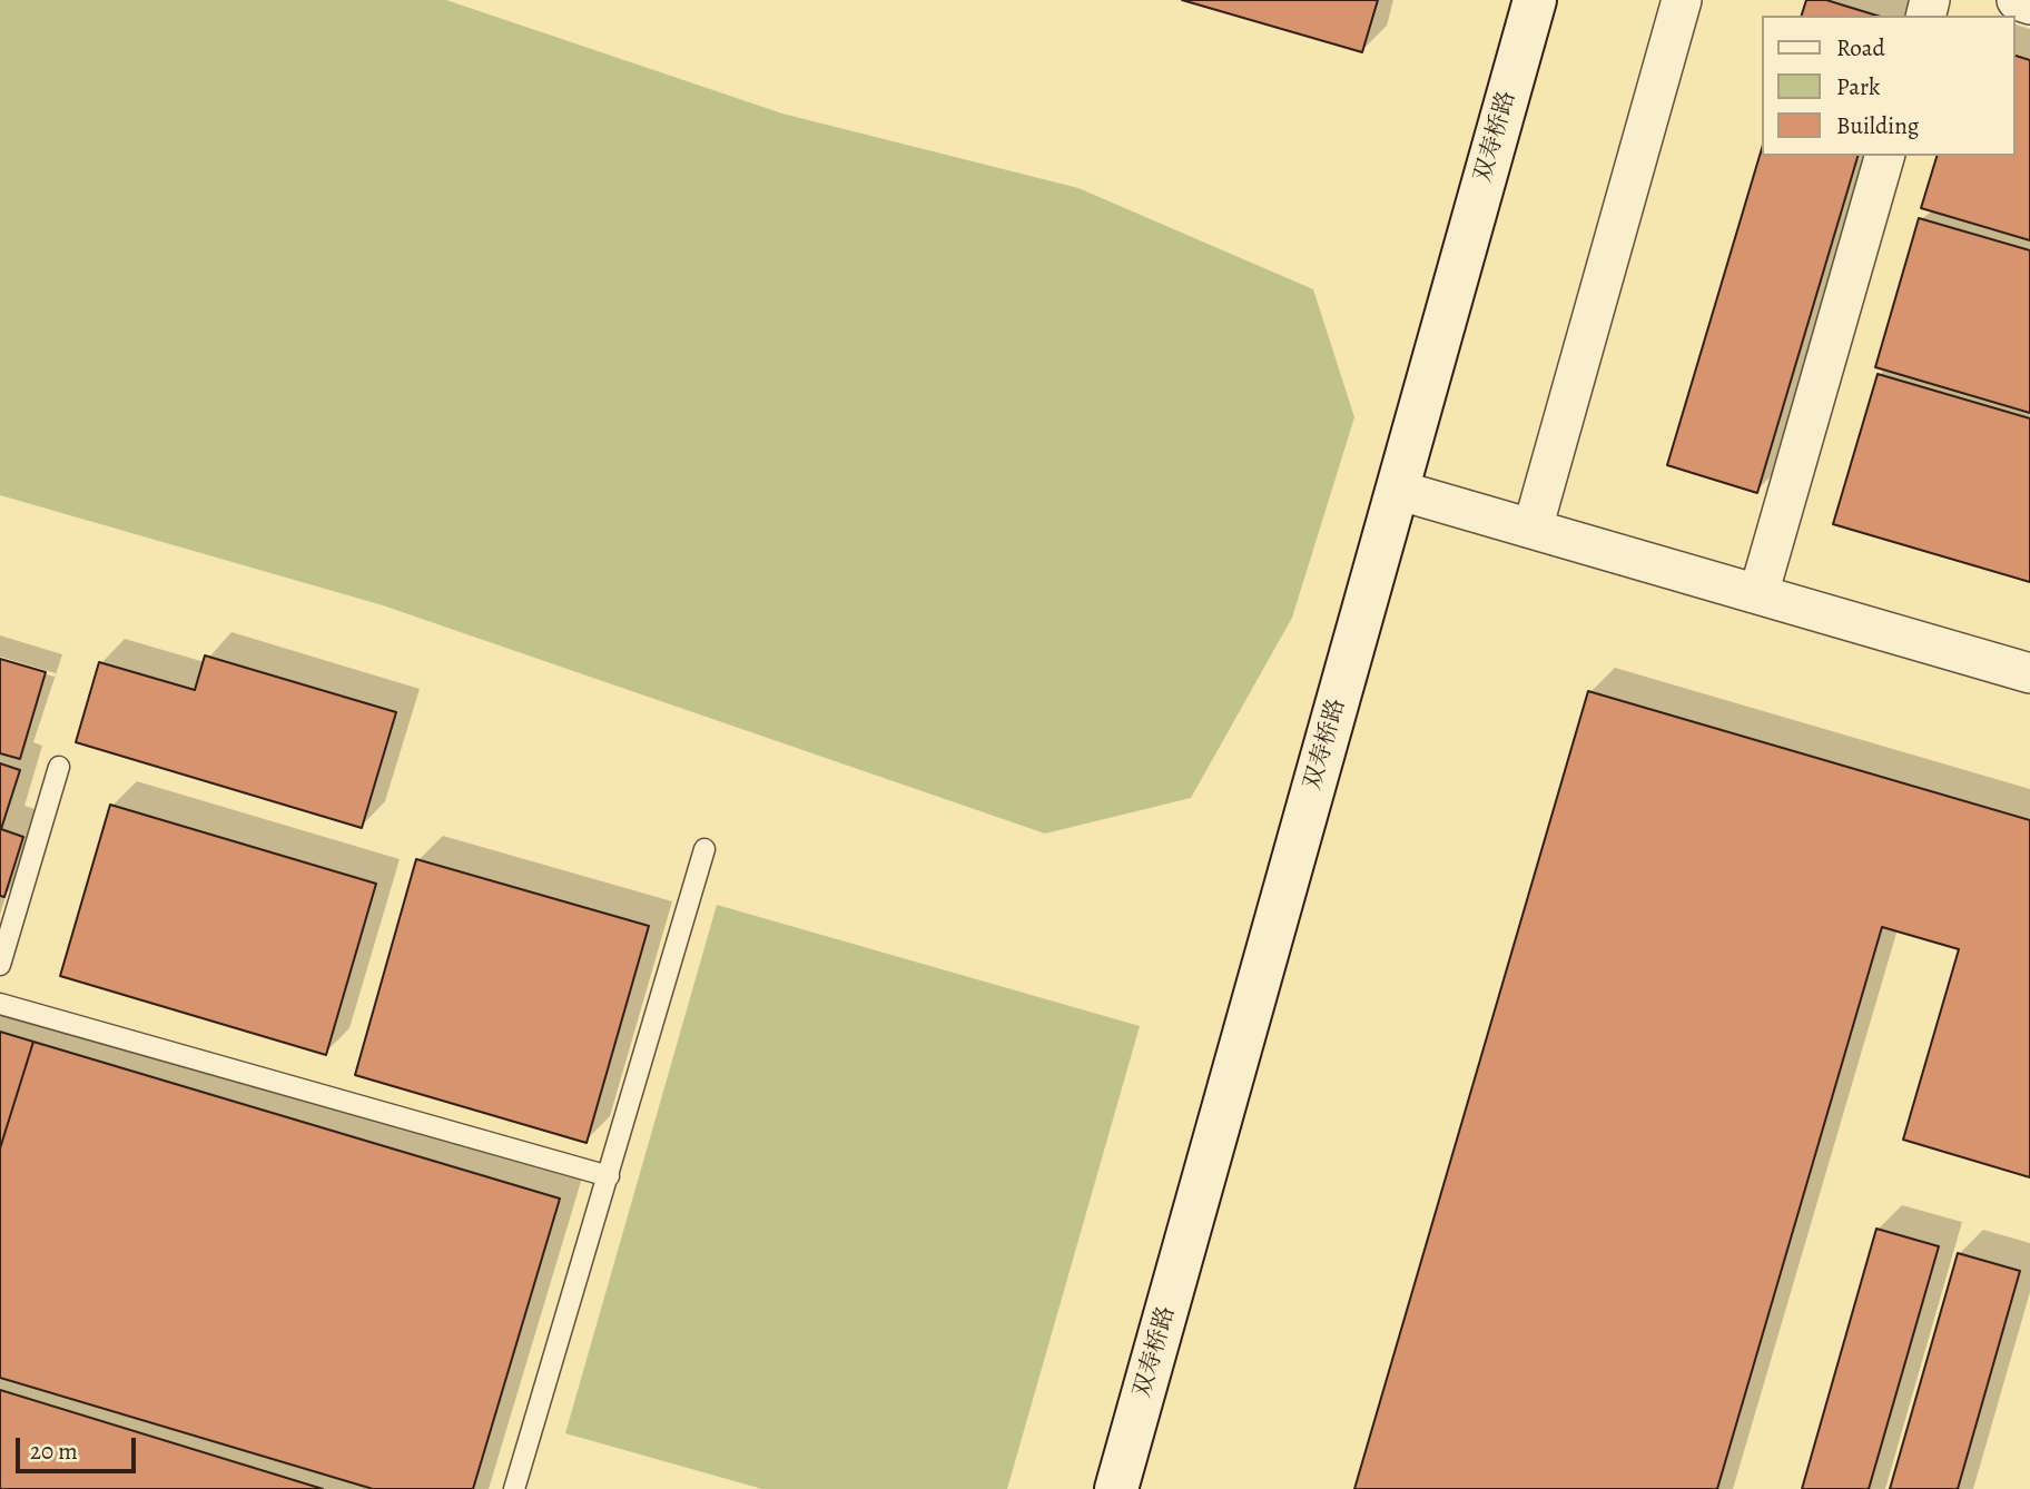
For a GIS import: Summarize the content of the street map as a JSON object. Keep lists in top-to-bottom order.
{
  "streets": {
    "street": ["双寿桥路"]
  },
  "legend": ["Road", "Park", "Building"],
  "scale_bar": "20 m"
}
